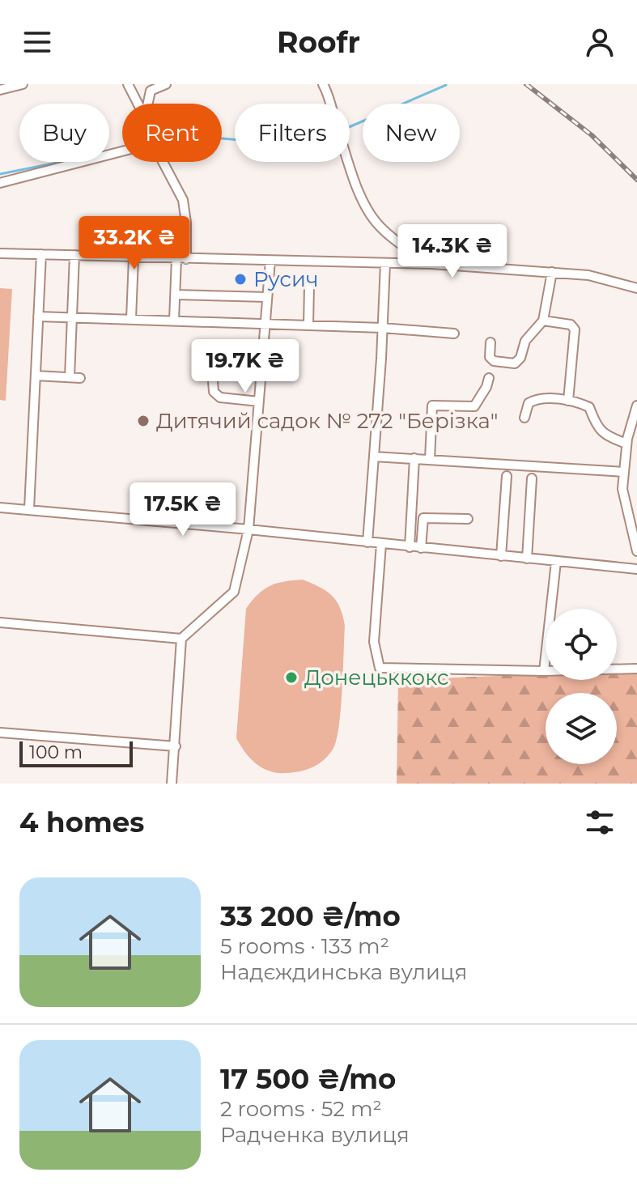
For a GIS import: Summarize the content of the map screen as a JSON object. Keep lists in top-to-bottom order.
{
  "places": ["Русич", "Дитячий садок № 272 \"Берізка\"", "Донецьккокс"],
  "scale_bar": "100 m",
  "page": {
    "header": "Roofr",
    "chip": [
      "Buy",
      "Rent",
      "Filters",
      "New"
    ],
    "price": [
      "33.2K ₴",
      "14.3K ₴",
      "19.7K ₴",
      "17.5K ₴"
    ],
    "scale": "100 m",
    "heading": "4 homes",
    "list": [
      {
        "name": "33 200 ₴/mo",
        "note": "5 rooms · 133 m² · Надєждинська вулиця"
      },
      {
        "name": "17 500 ₴/mo",
        "note": "2 rooms · 52 m² · Радченка вулиця"
      }
    ]
  }
}
